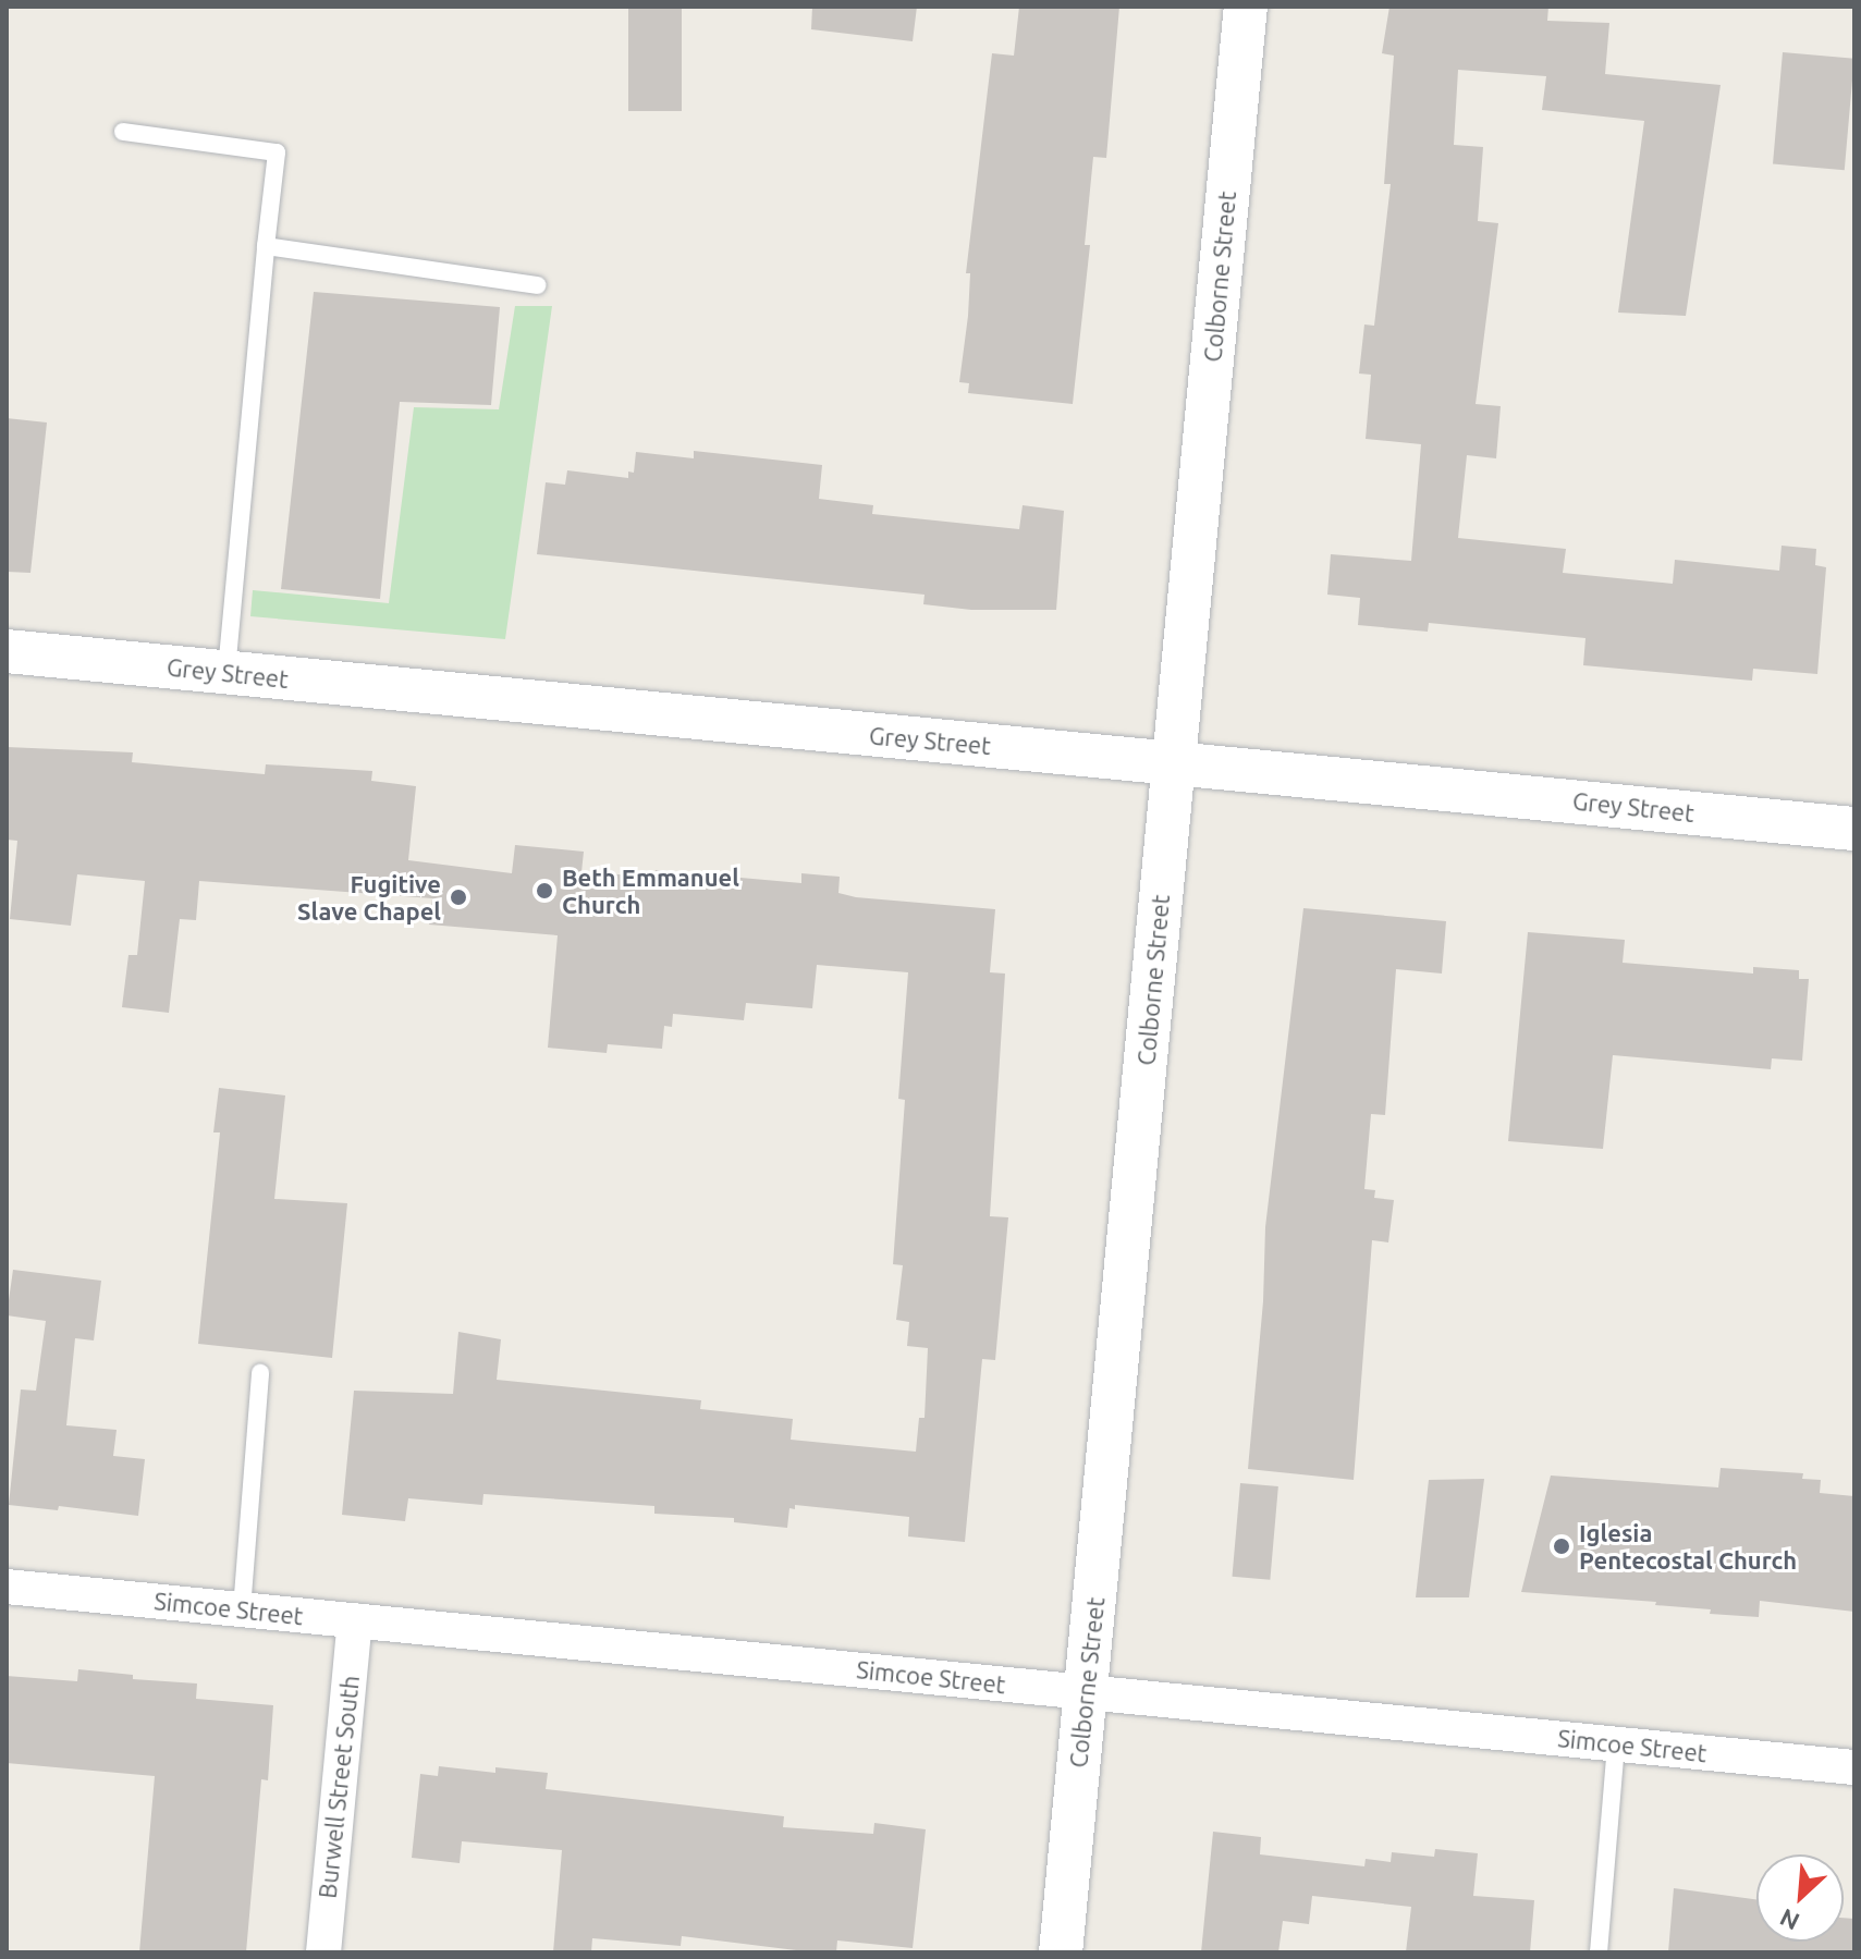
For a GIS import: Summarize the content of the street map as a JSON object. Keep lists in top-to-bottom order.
{
  "streets": {
    "street": [
      "Colborne Street",
      "Grey Street",
      "Simcoe Street",
      "Burwell Street South"
    ]
  },
  "crossings": [
    ["Colborne Street", "Grey Street"],
    ["Colborne Street", "Simcoe Street"],
    ["Simcoe Street", "Burwell Street South"]
  ],
  "places": ["Beth Emmanuel Church", "Fugitive Slave Chapel", "Iglesia Pentecostal Church"],
  "north": "bottom left"
}
